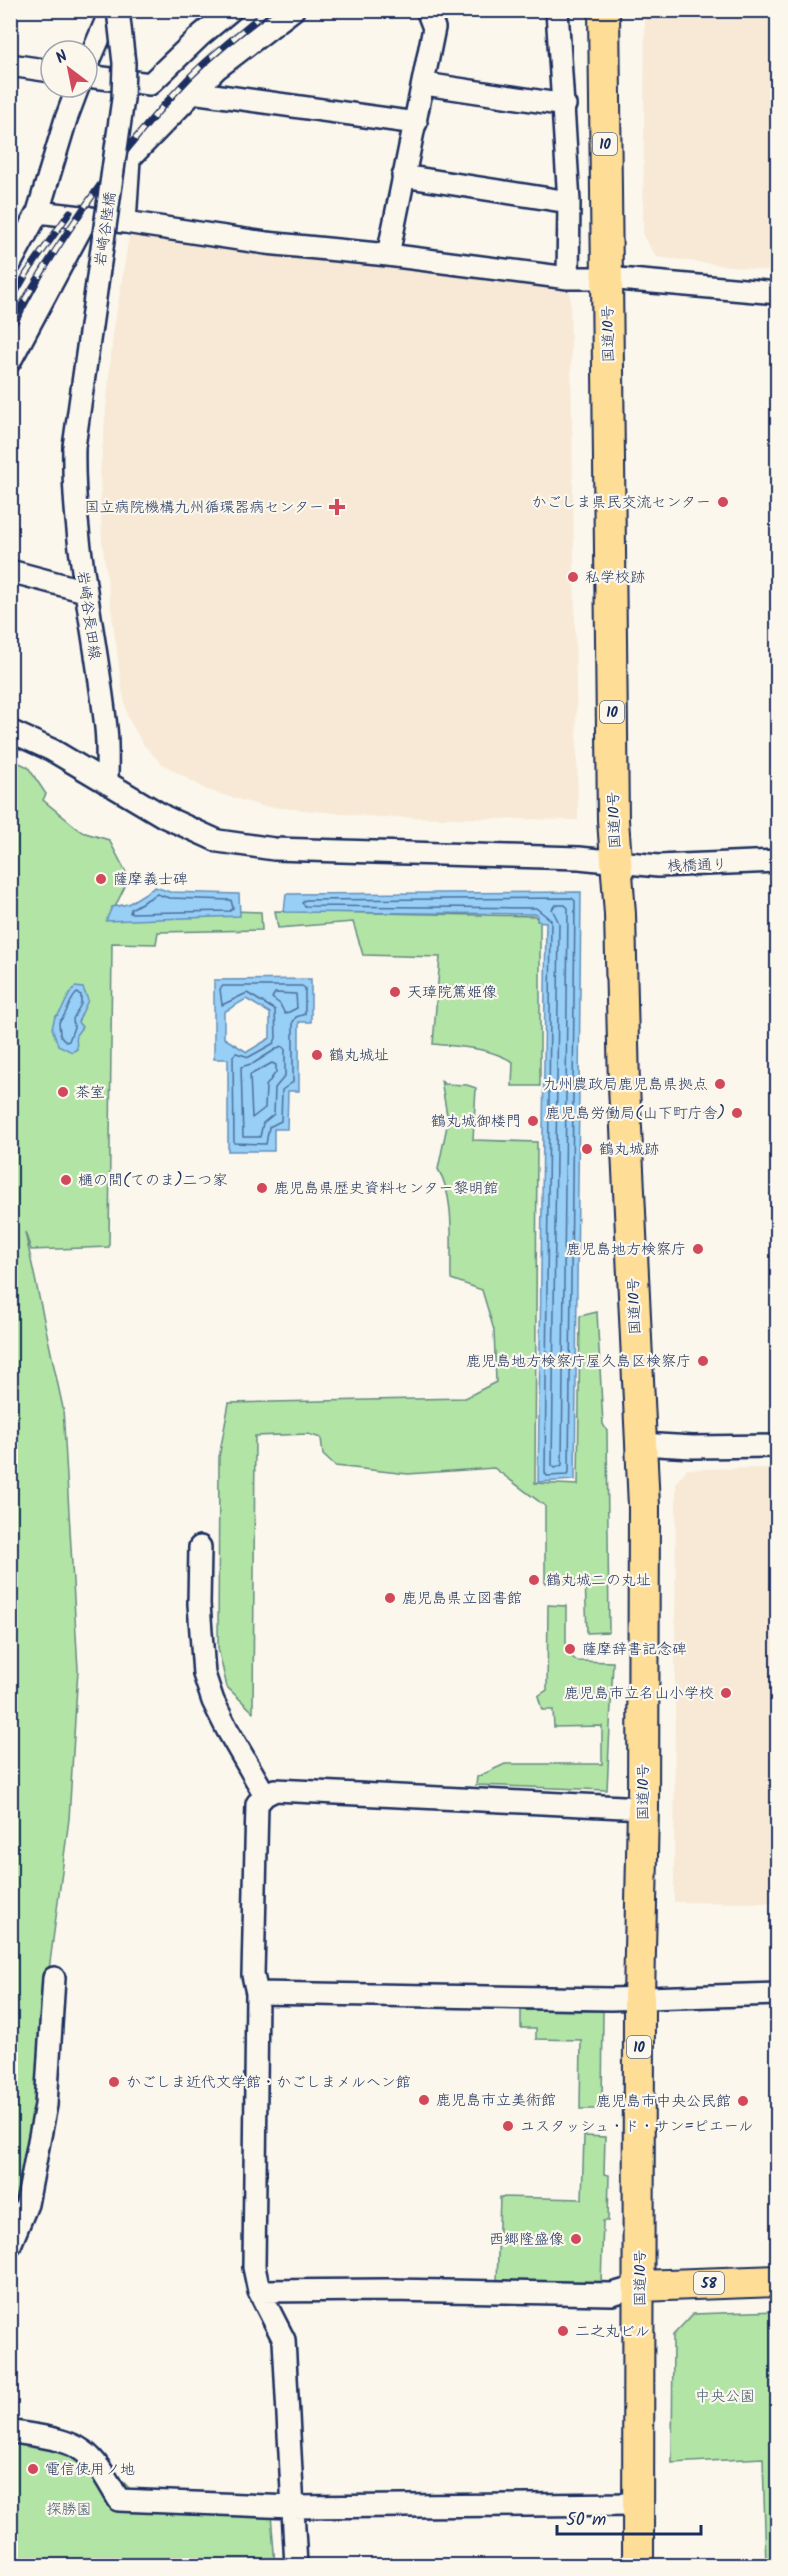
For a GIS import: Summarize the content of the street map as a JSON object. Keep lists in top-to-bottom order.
{
  "streets": {
    "highway": ["10", "国道10号", "58"],
    "street": ["岩崎谷陸橋", "岩崎谷長田線", "桟橋通り"]
  },
  "crossings": [
    ["岩崎谷陸橋", "岩崎谷長田線"],
    ["国道10号", "桟橋通り"],
    ["国道10号", "58"],
    ["岩崎谷長田線", "桟橋通り"]
  ],
  "parks": ["中央公園", "探勝園"],
  "places": {
    "other": [
      "かごしま県民交流センター",
      "私学校跡",
      "薩摩義士碑",
      "天璋院篤姫像",
      "鶴丸城址",
      "九州農政局鹿児島県拠点",
      "茶室",
      "鹿児島労働局(山下町庁舎)",
      "鶴丸城御楼門",
      "鶴丸城跡",
      "樋の間(てのま)二つ家",
      "鹿児島県歴史資料センター黎明館",
      "鹿児島地方検察庁",
      "鹿児島地方検察庁屋久島区検察庁",
      "鶴丸城二の丸址",
      "鹿児島県立図書館",
      "薩摩辞書記念碑",
      "鹿児島市立名山小学校",
      "かごしま近代文学館・かごしまメルヘン館",
      "鹿児島市立美術館",
      "鹿児島市中央公民館",
      "ユスタッシュ・ド・サン=ピエール",
      "西郷隆盛像",
      "二之丸ビル",
      "電信使用ノ地"
    ],
    "health": ["国立病院機構九州循環器病センター"]
  },
  "scale_bar": "50 m",
  "north": "top left"
}
